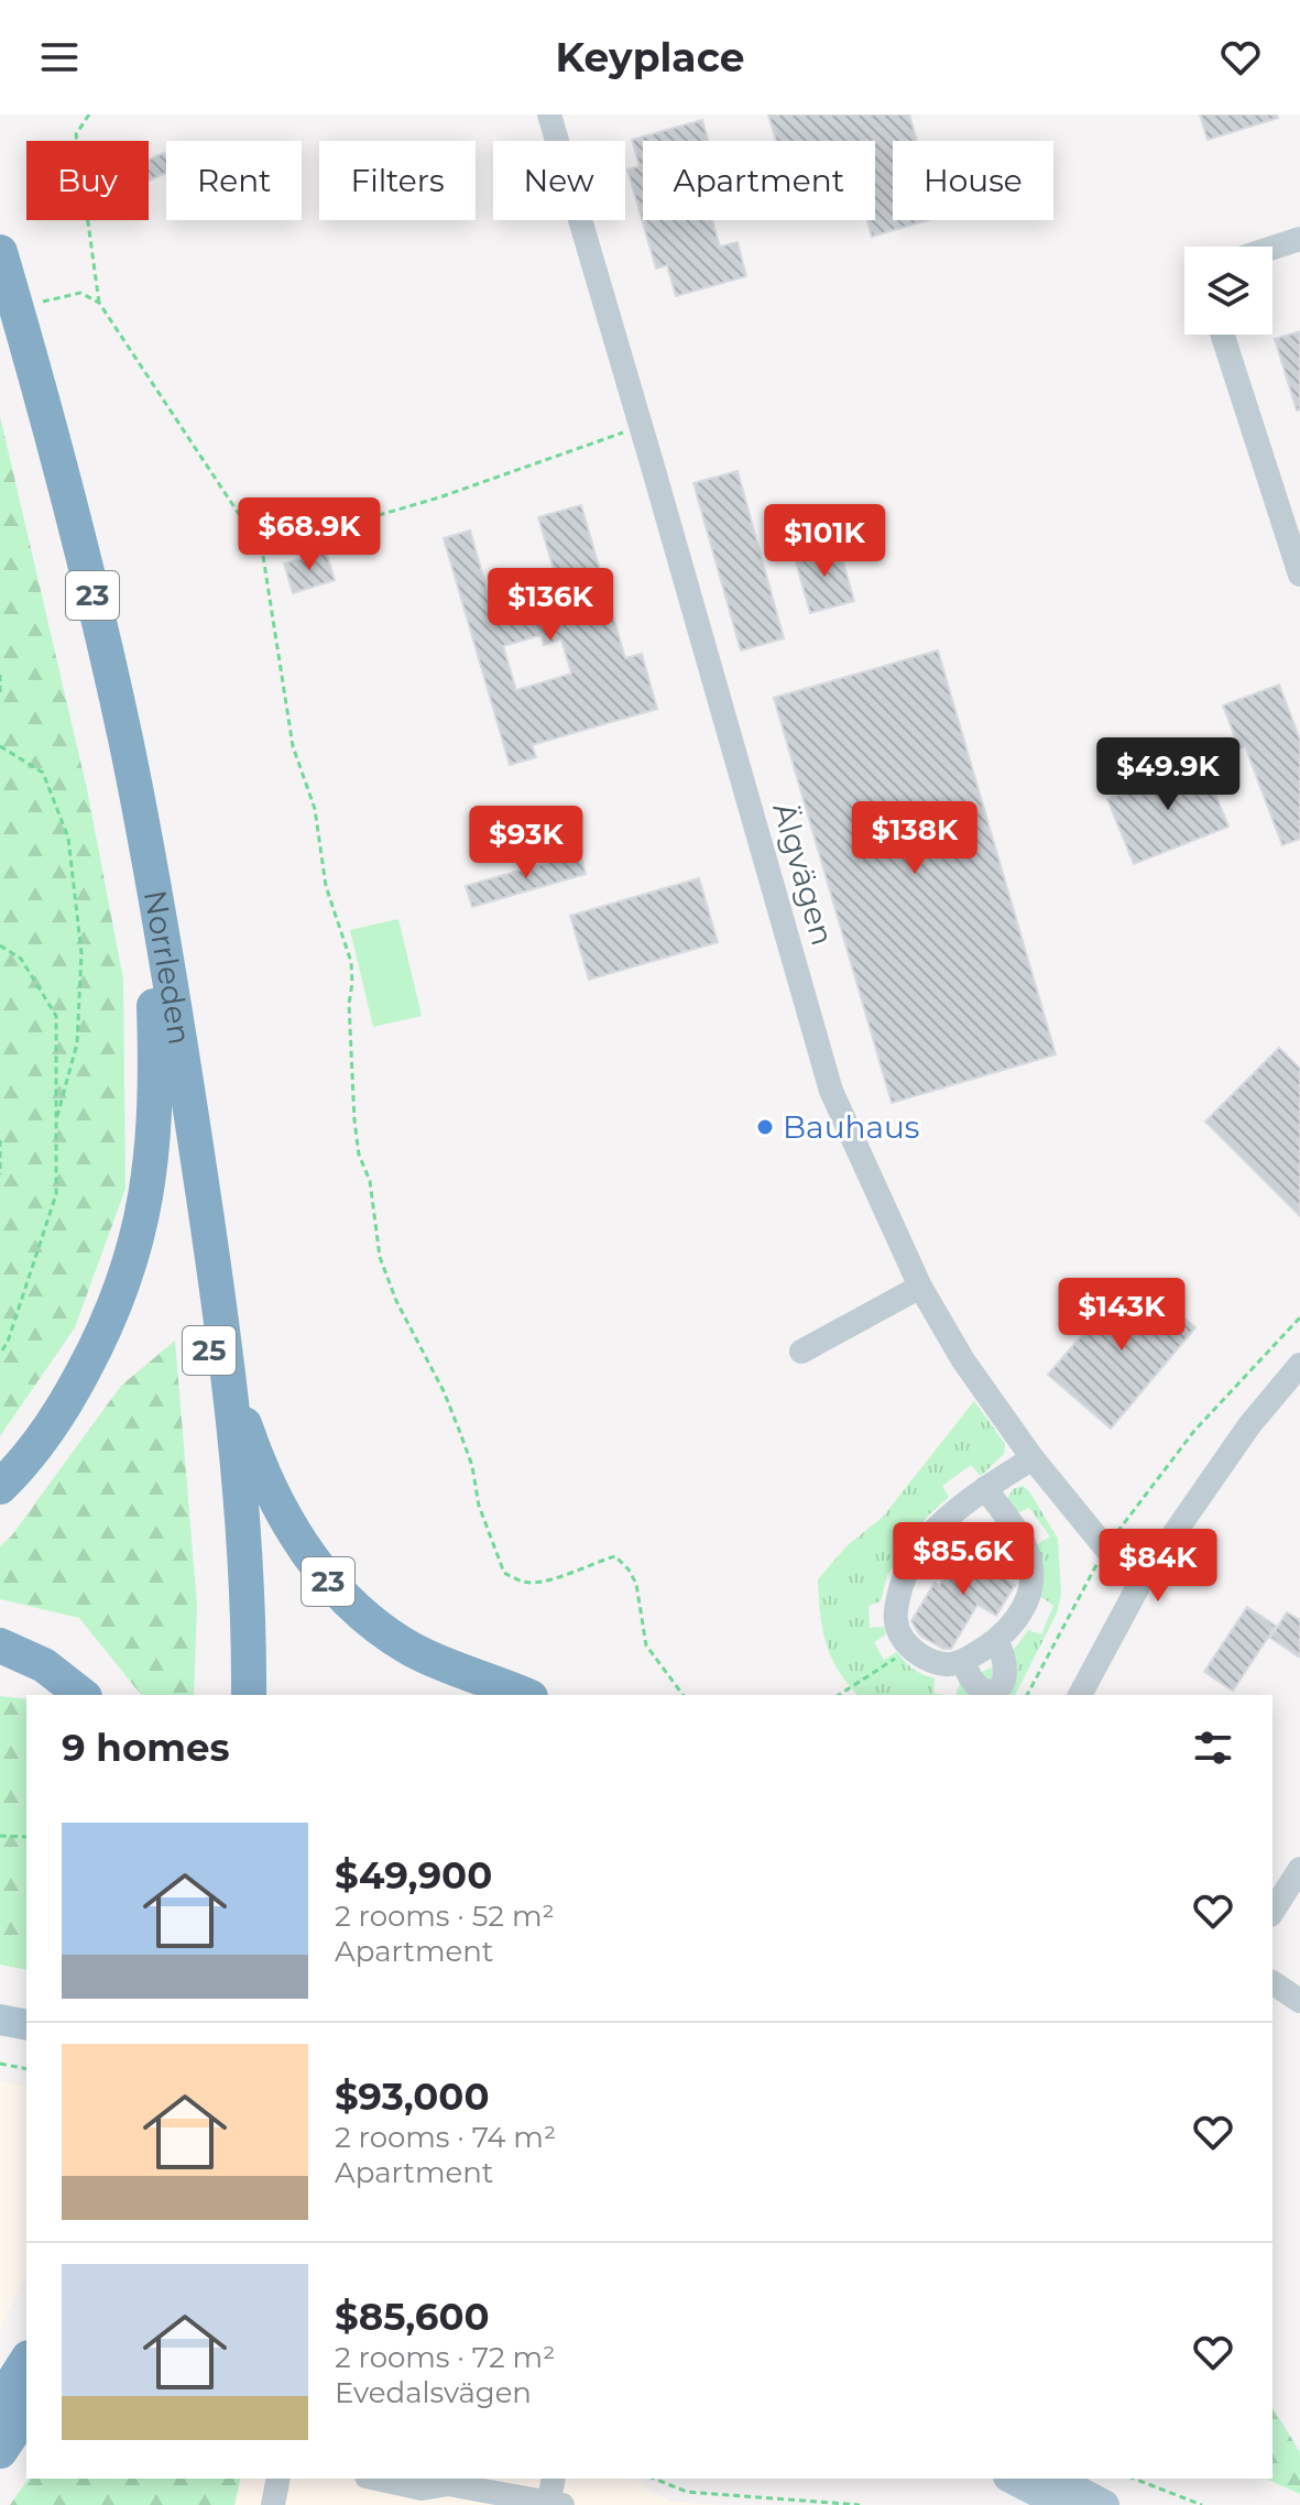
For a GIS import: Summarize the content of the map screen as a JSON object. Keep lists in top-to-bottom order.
{
  "streets": {
    "highway": ["23", "Norrleden", "25"],
    "street": ["Älgvägen"]
  },
  "crossings": [
    ["23", "Norrleden"]
  ],
  "places": ["Bauhaus"],
  "page": {
    "header": "Keyplace",
    "chip": [
      "Buy",
      "Rent",
      "Filters",
      "New",
      "Apartment",
      "House"
    ],
    "price": [
      "$68.9K",
      "$101K",
      "$136K",
      "$49.9K",
      "$138K",
      "$93K",
      "$143K",
      "$85.6K",
      "$84K"
    ],
    "heading": "9 homes",
    "list": [
      {
        "name": "$49,900",
        "note": "2 rooms · 52 m² · Apartment"
      },
      {
        "name": "$93,000",
        "note": "2 rooms · 74 m² · Apartment"
      },
      {
        "name": "$85,600",
        "note": "2 rooms · 72 m² · Evedalsvägen"
      }
    ]
  }
}
